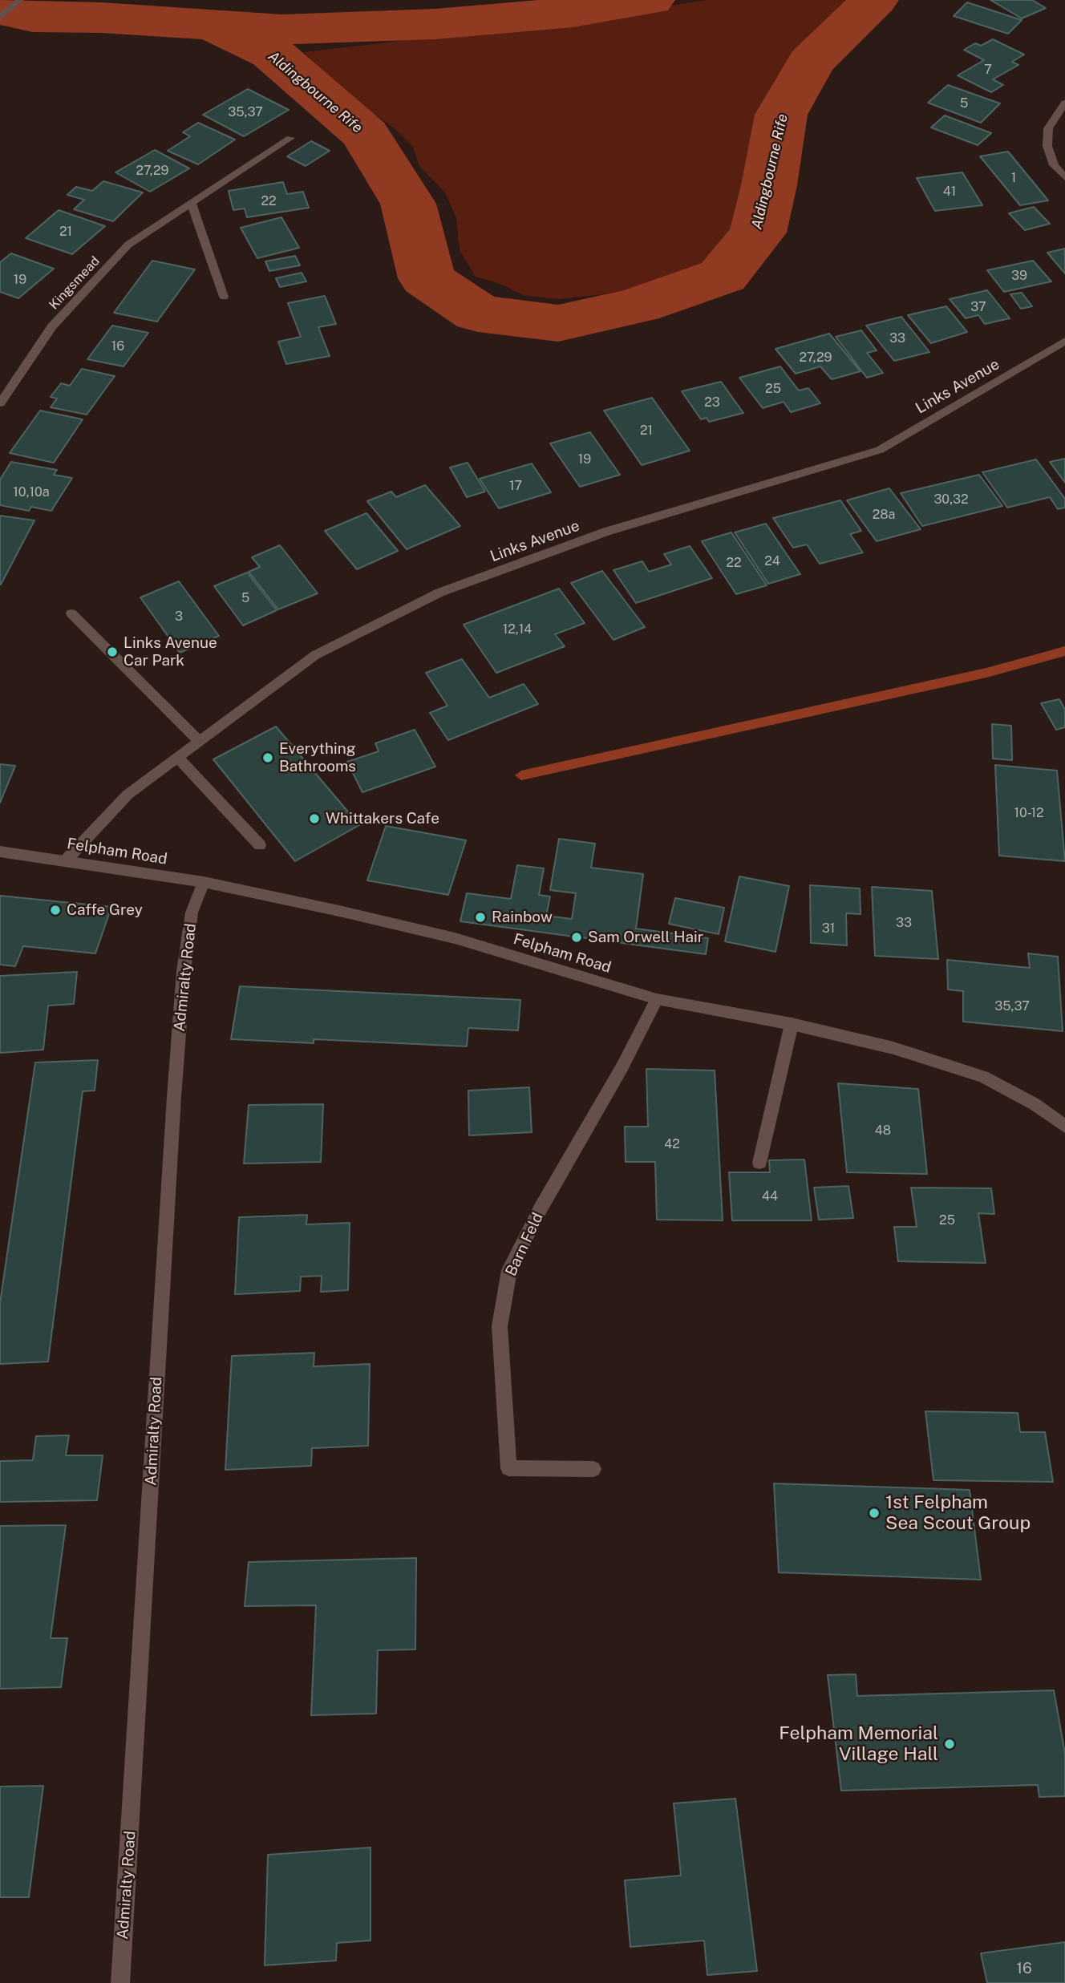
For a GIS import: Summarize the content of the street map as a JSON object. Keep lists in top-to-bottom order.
{
  "streets": {
    "street": [
      "Kingsmead",
      "Links Avenue",
      "Felpham Road",
      "Admiralty Road",
      "Barn Feld"
    ]
  },
  "crossings": [
    ["Links Avenue", "Felpham Road"],
    ["Felpham Road", "Admiralty Road"],
    ["Felpham Road", "Barn Feld"]
  ],
  "water": ["Aldingbourne Rife"],
  "places": [
    "Links Avenue Car Park",
    "Everything Bathrooms",
    "Whittakers Cafe",
    "Caffe Grey",
    "Rainbow",
    "Sam Orwell Hair",
    "1st Felpham Sea Scout Group",
    "Felpham Memorial Village Hall"
  ],
  "house_numbers": [
    "7",
    "5",
    "35,37",
    "27,29",
    "1",
    "41",
    "22",
    "21",
    "39",
    "19",
    "37",
    "33",
    "16",
    "27,29",
    "25",
    "23",
    "21",
    "19",
    "17",
    "10,10a",
    "30,32",
    "28a",
    "24",
    "22",
    "5",
    "3",
    "12,14",
    "10-12",
    "33",
    "31",
    "35,37",
    "48",
    "42",
    "44",
    "25",
    "16"
  ]
}
